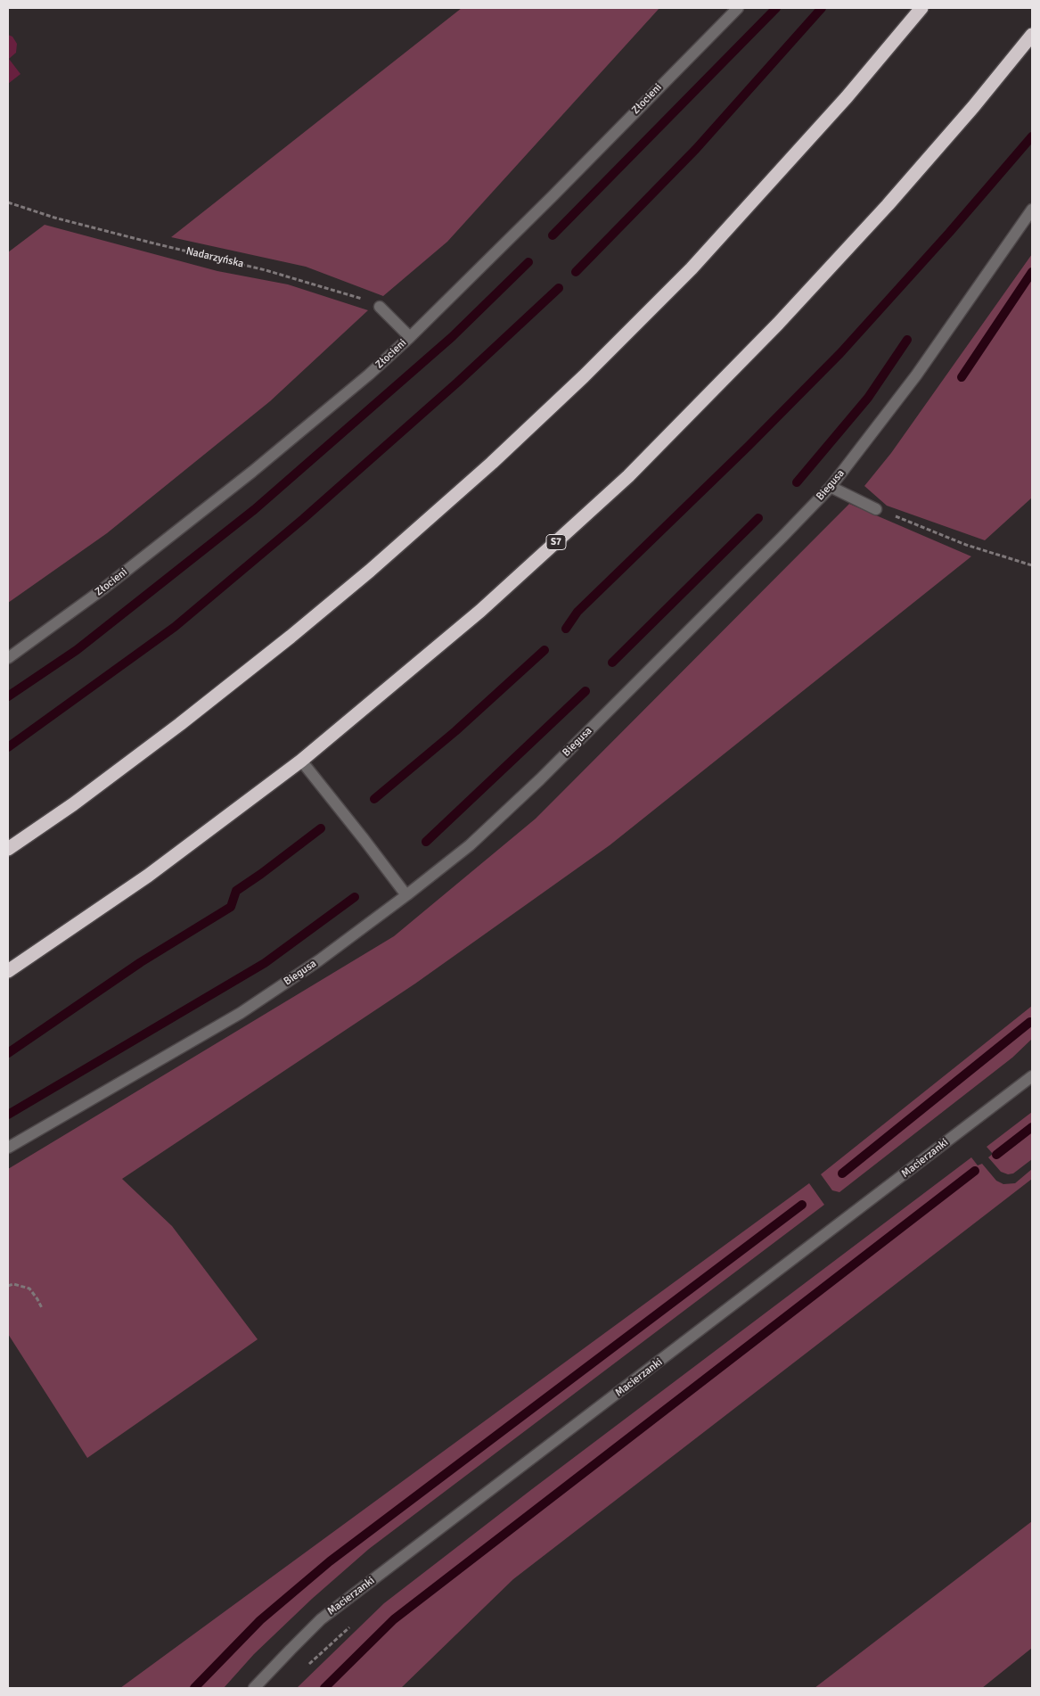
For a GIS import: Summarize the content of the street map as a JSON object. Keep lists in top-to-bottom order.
{
  "streets": {
    "highway": ["S7"],
    "street": ["Złocieni", "Biegusa", "Macierzanki"],
    "path": ["Nadarzyńska"]
  }
}
